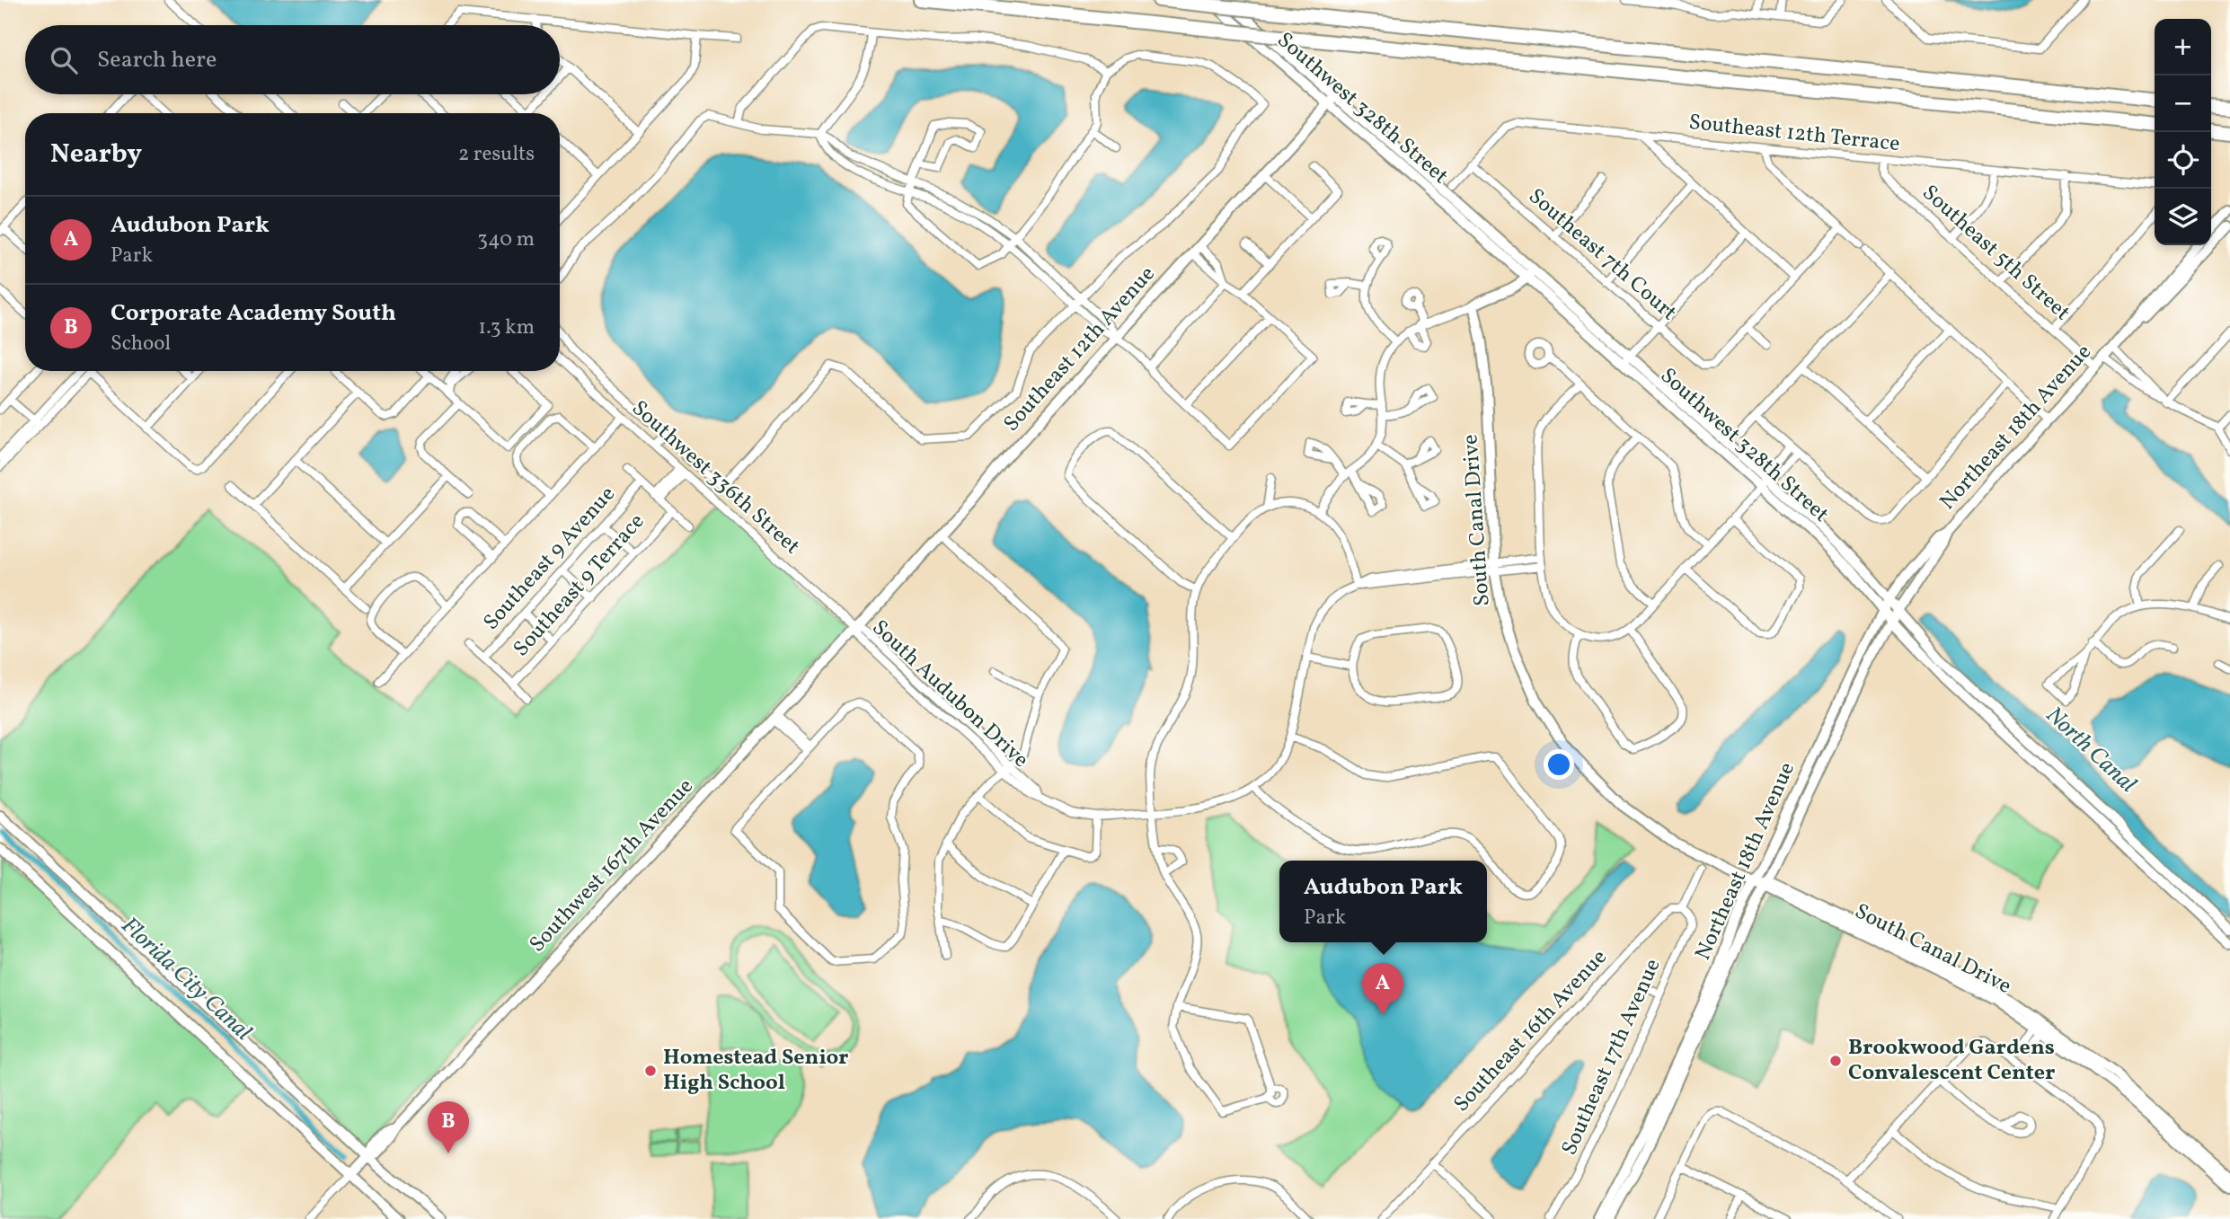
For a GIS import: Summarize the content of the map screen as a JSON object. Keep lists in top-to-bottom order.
{
  "streets": {
    "street": [
      "Southwest 328th Street",
      "Southeast 12th Terrace",
      "Southeast 5th Street",
      "Southeast 7th Court",
      "Southeast 12th Avenue",
      "Northeast 18th Avenue",
      "Southwest 336th Street",
      "South Canal Drive",
      "Southeast 9 Avenue",
      "Southeast 9 Terrace",
      "South Audubon Drive",
      "Southwest 167th Avenue",
      "Southeast 16th Avenue",
      "Southeast 17th Avenue"
    ]
  },
  "crossings": [
    ["Southwest 328th Street", "Southeast 12th Avenue"],
    ["Southwest 328th Street", "Northeast 18th Avenue"],
    ["Southeast 12th Terrace", "Southeast 5th Street"],
    ["Southeast 12th Terrace", "Southeast 7th Court"],
    ["Southeast 5th Street", "Northeast 18th Avenue"],
    ["Southeast 12th Avenue", "Southwest 336th Street"],
    ["Southeast 12th Avenue", "South Audubon Drive"],
    ["Southeast 12th Avenue", "Southwest 167th Avenue"],
    ["Northeast 18th Avenue", "South Canal Drive"],
    ["Southwest 336th Street", "South Audubon Drive"],
    ["Southwest 336th Street", "Southwest 167th Avenue"],
    ["South Canal Drive", "South Audubon Drive"],
    ["South Audubon Drive", "Southwest 167th Avenue"],
    ["Southeast 16th Avenue", "Southeast 17th Avenue"]
  ],
  "water": ["North Canal", "Florida City Canal"],
  "places": ["Brookwood Gardens Convalescent Center", "Homestead Senior High School"],
  "page": {
    "map_buttons": ["+", "−"],
    "search": "Search here",
    "heading": ["Nearby", "2 results"],
    "list": [
      {
        "mark": "A",
        "name": "Audubon Park",
        "note": "Park",
        "value": "340 m"
      },
      {
        "mark": "B",
        "name": "Corporate Academy South",
        "note": "School",
        "value": "1.3 km"
      }
    ],
    "popup": ["Audubon Park", "Park"],
    "pins": ["A", "B"]
  }
}
